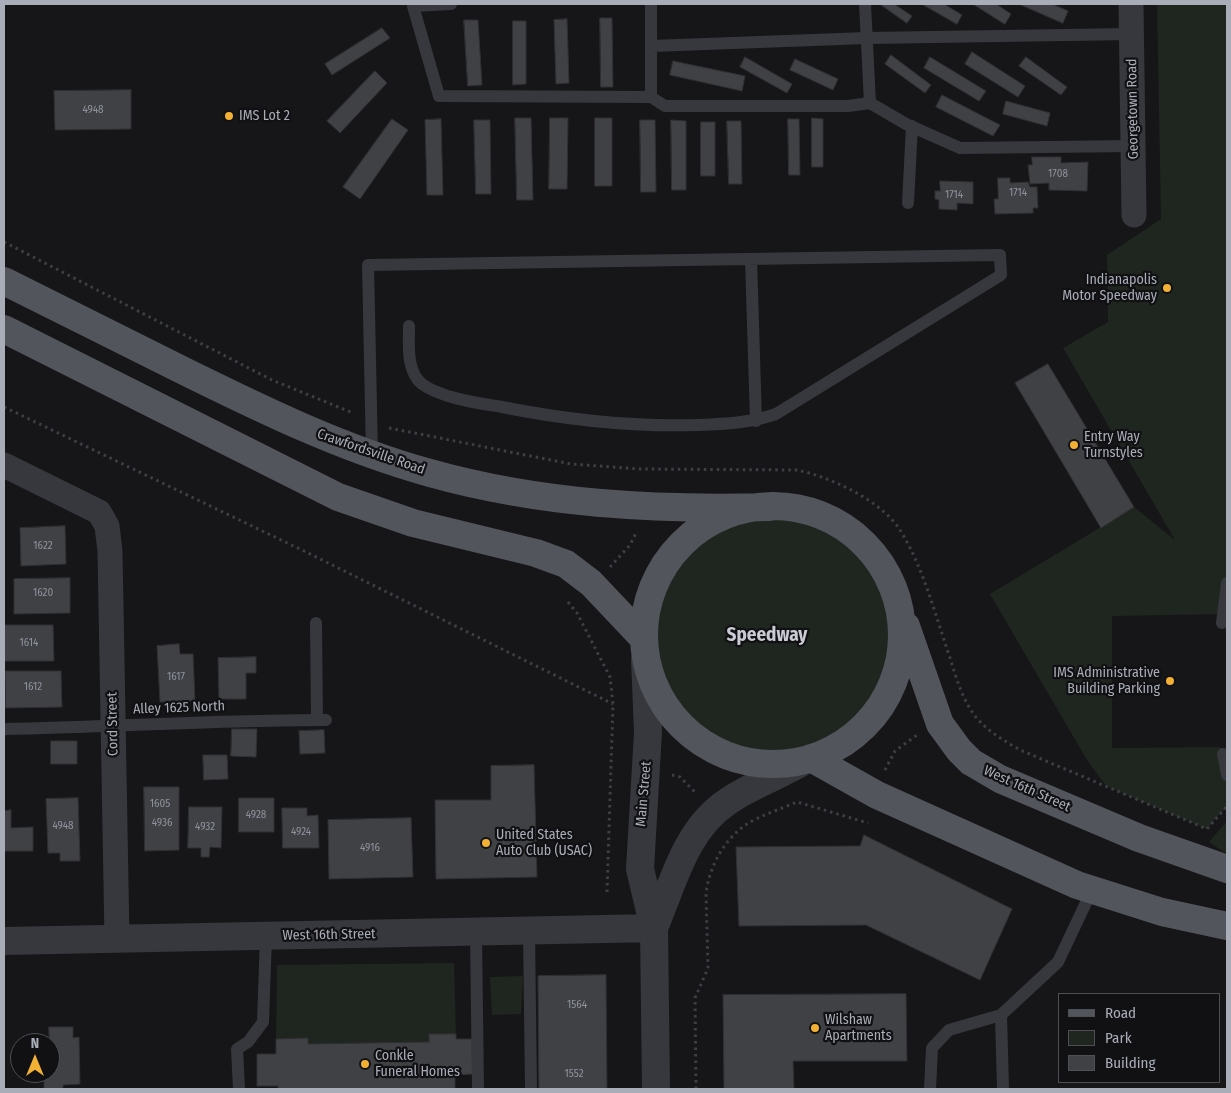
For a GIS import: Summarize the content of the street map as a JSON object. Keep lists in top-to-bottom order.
{
  "streets": {
    "main road": ["Crawfordsville Road", "West 16th Street"],
    "street": ["Georgetown Road", "Cord Street", "Main Street"],
    "lane": ["Alley 1625 North"]
  },
  "crossings": [
    ["Alley 1625 North", "Cord Street"],
    ["Cord Street", "West 16th Street"],
    ["West 16th Street", "Main Street"]
  ],
  "districts": ["Speedway"],
  "places": [
    "IMS Lot 2",
    "Indianapolis Motor Speedway",
    "Entry Way Turnstyles",
    "IMS Administrative Building Parking",
    "United States Auto Club (USAC)",
    "Wilshaw Apartments",
    "Conkle Funeral Homes"
  ],
  "house_numbers": [
    "4948",
    "1708",
    "1714",
    "1714",
    "1622",
    "1620",
    "1614",
    "1617",
    "1612",
    "1605",
    "4928",
    "4936",
    "4948",
    "4932",
    "4924",
    "4916",
    "1564",
    "1552"
  ],
  "legend": ["Road", "Park", "Building"],
  "north": "top"
}
